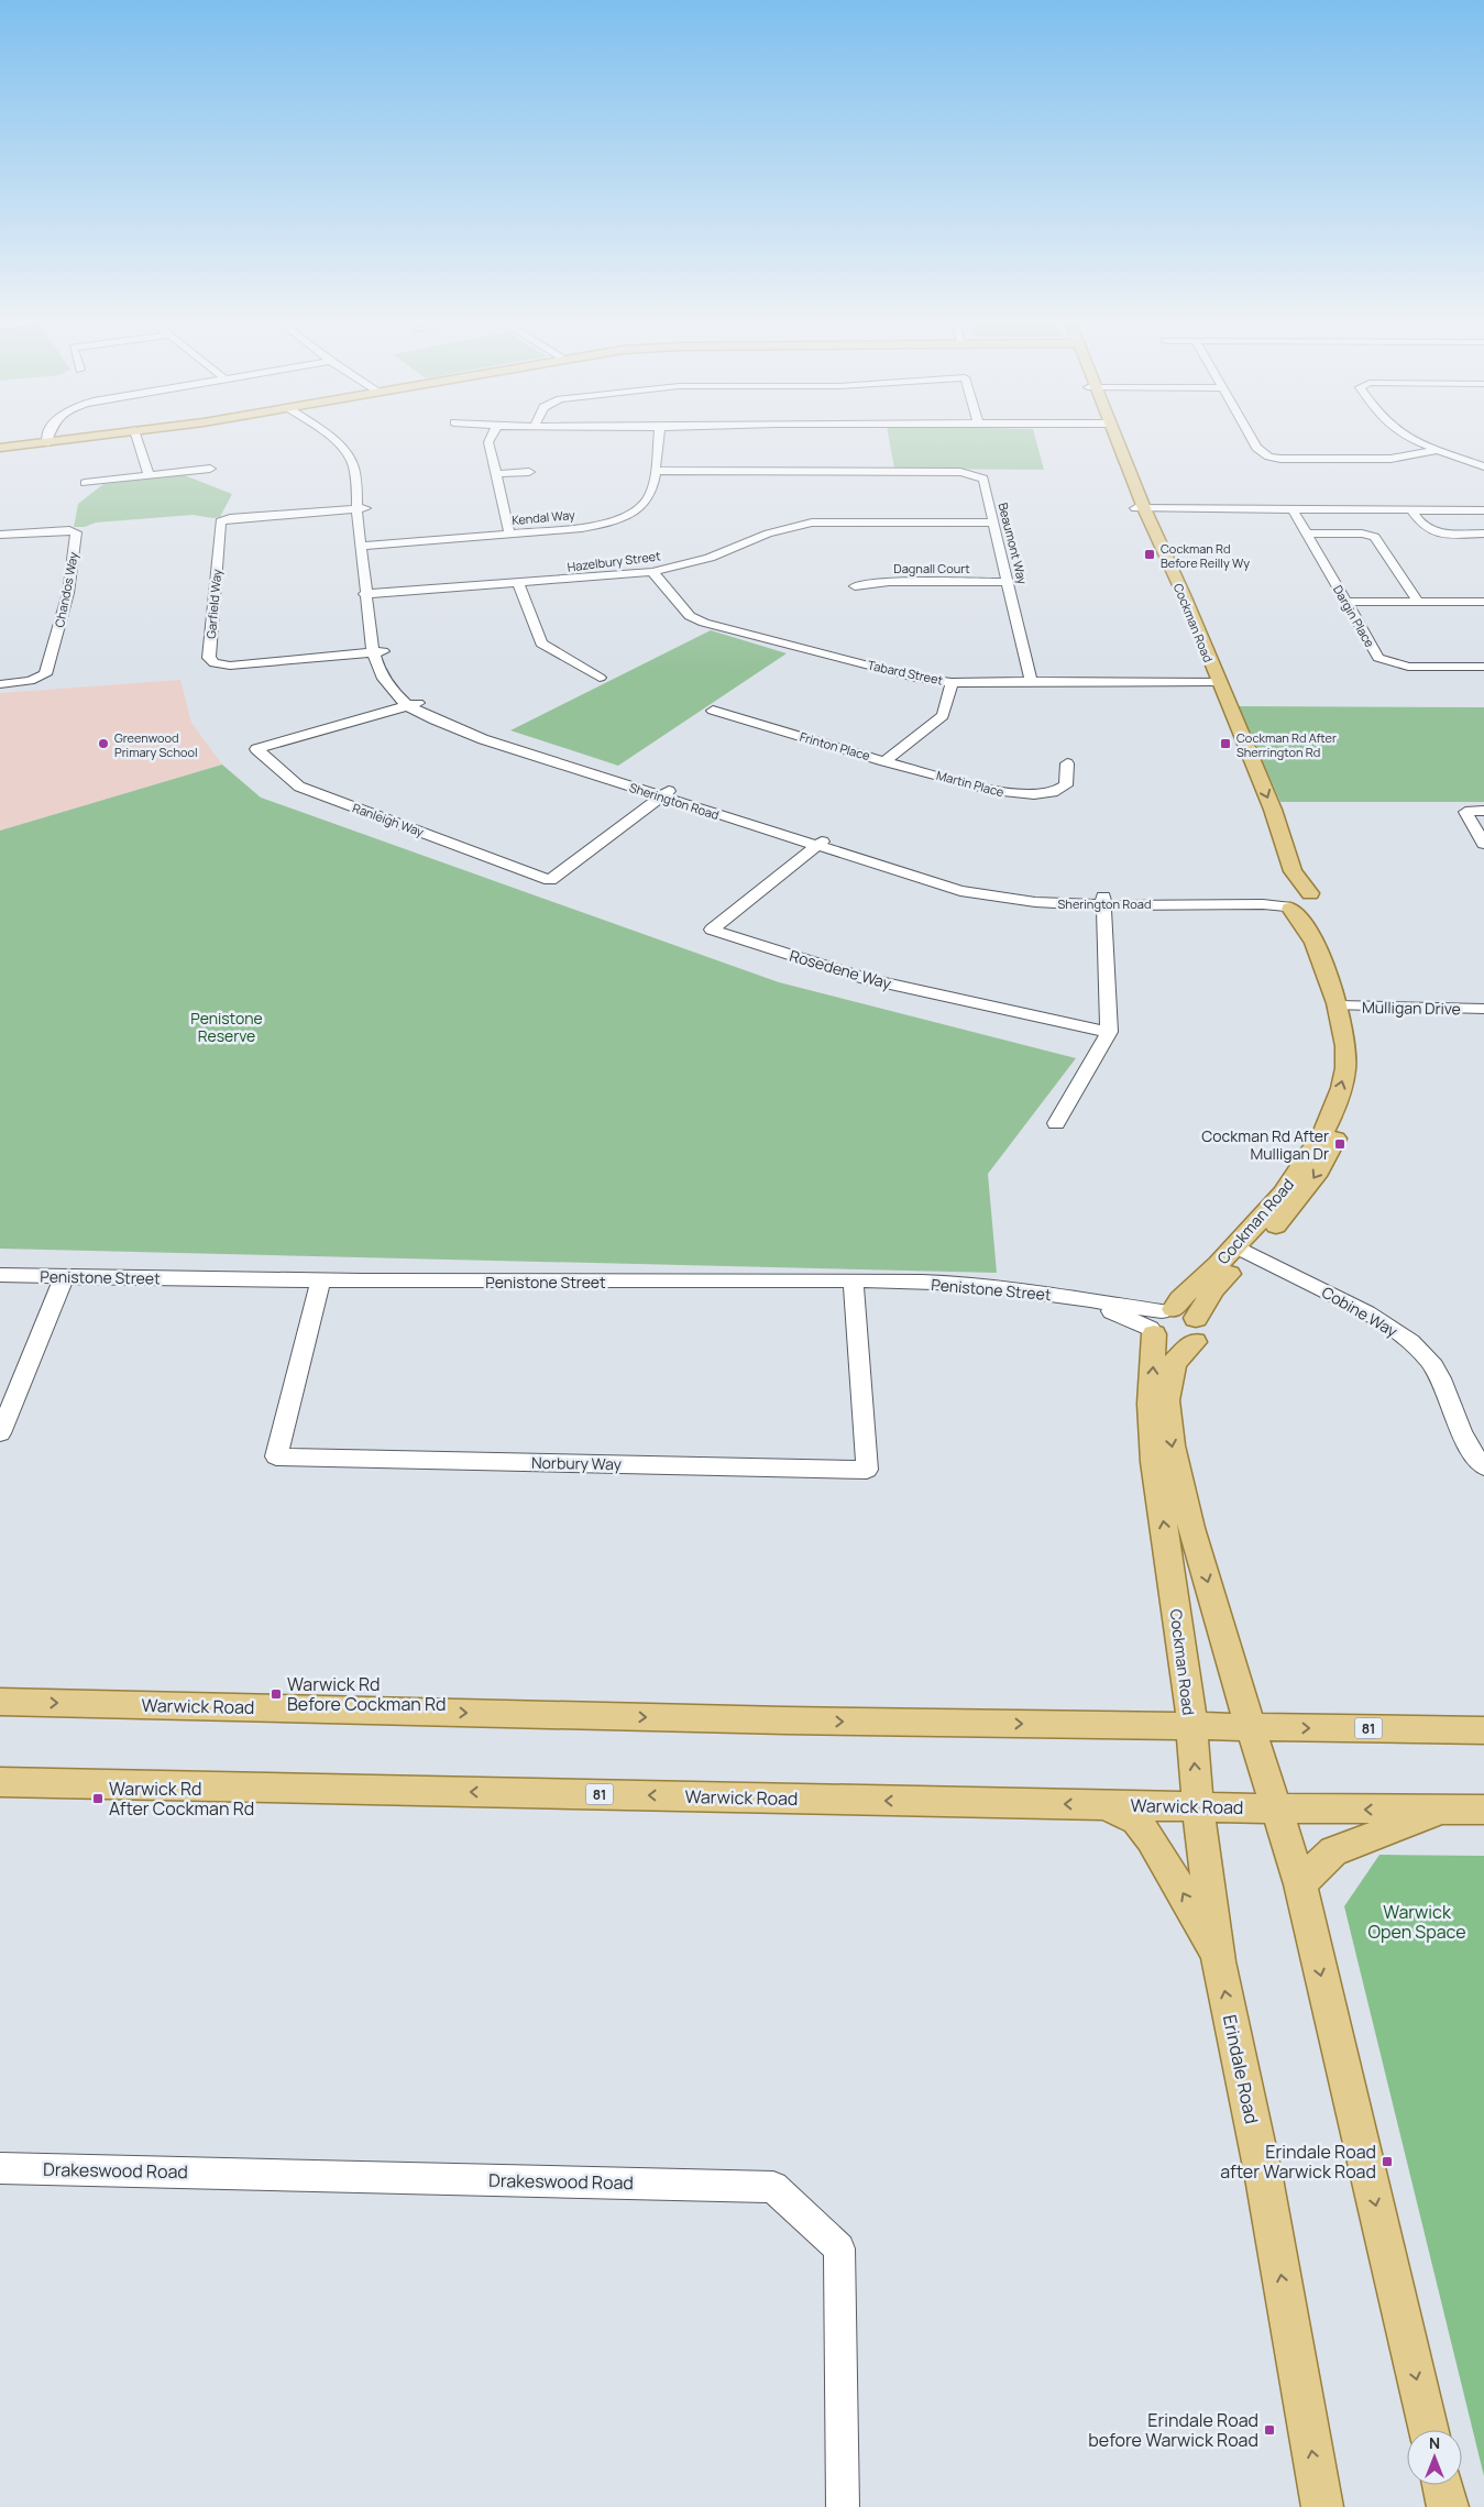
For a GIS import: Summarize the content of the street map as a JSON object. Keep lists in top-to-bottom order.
{
  "streets": {
    "main road": [
      "Cockman Road",
      "Warwick Road",
      "81",
      "Erindale Road"
    ],
    "street": [
      "Kendal Way",
      "Beaumont Way",
      "Hazelbury Street",
      "Dagnall Court",
      "Chandos Way",
      "Garfield Way",
      "Dargin Place",
      "Tabard Street",
      "Frinton Place",
      "Martin Place",
      "Sherington Road",
      "Ranleigh Way",
      "Rosedene Way",
      "Mulligan Drive",
      "Penistone Street",
      "Cobine Way",
      "Norbury Way",
      "Drakeswood Road"
    ]
  },
  "crossings": [
    ["Kendal Way", "Beaumont Way"],
    ["Kendal Way", "Sherington Road"],
    ["Beaumont Way", "Hazelbury Street"],
    ["Beaumont Way", "Dagnall Court"],
    ["Beaumont Way", "Tabard Street"],
    ["Hazelbury Street", "Tabard Street"],
    ["Hazelbury Street", "Sherington Road"],
    ["Garfield Way", "Sherington Road"],
    ["Cockman Road", "Tabard Street"],
    ["Cockman Road", "Sherington Road"],
    ["Cockman Road", "Mulligan Drive"],
    ["Cockman Road", "Penistone Street"],
    ["Cockman Road", "Cobine Way"],
    ["Cockman Road", "Warwick Road"],
    ["Cockman Road", "Erindale Road"],
    ["Tabard Street", "Frinton Place"],
    ["Frinton Place", "Martin Place"],
    ["Sherington Road", "Ranleigh Way"],
    ["Sherington Road", "Rosedene Way"],
    ["Penistone Street", "Norbury Way"],
    ["Warwick Road", "Erindale Road"]
  ],
  "parks": ["Penistone Reserve", "Warwick Open Space"],
  "places": {
    "transit": [
      "Cockman Rd Before Reilly Wy",
      "Cockman Rd After Sherrington Rd",
      "Cockman Rd After Mulligan Dr",
      "Warwick Rd Before Cockman Rd",
      "Warwick Rd After Cockman Rd",
      "Erindale Road after Warwick Road",
      "Erindale Road before Warwick Road"
    ],
    "other": ["Greenwood Primary School"]
  },
  "north": "top"
}
